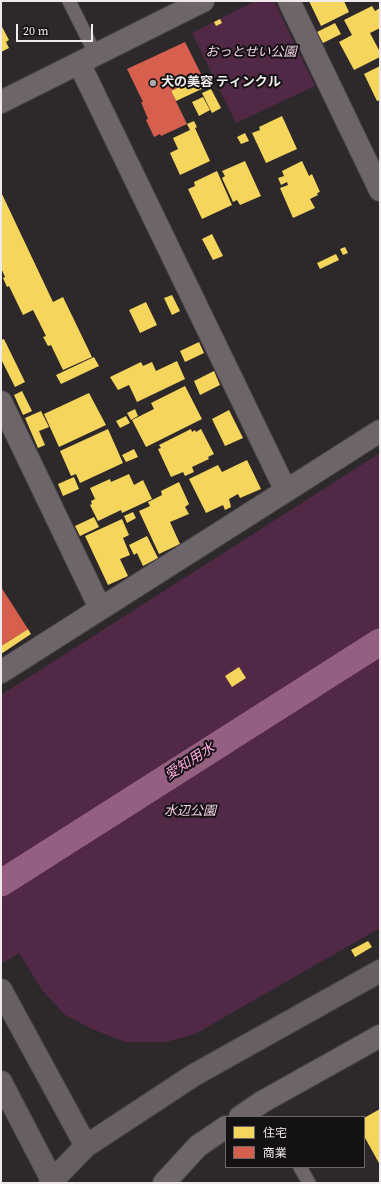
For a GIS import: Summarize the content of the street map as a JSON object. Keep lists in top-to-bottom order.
{
  "water": ["愛知用水"],
  "parks": ["おっとせい公園", "水辺公園"],
  "places": ["犬の美容 ティンクル"],
  "legend": ["住宅", "商業"],
  "scale_bar": "20 m"
}
